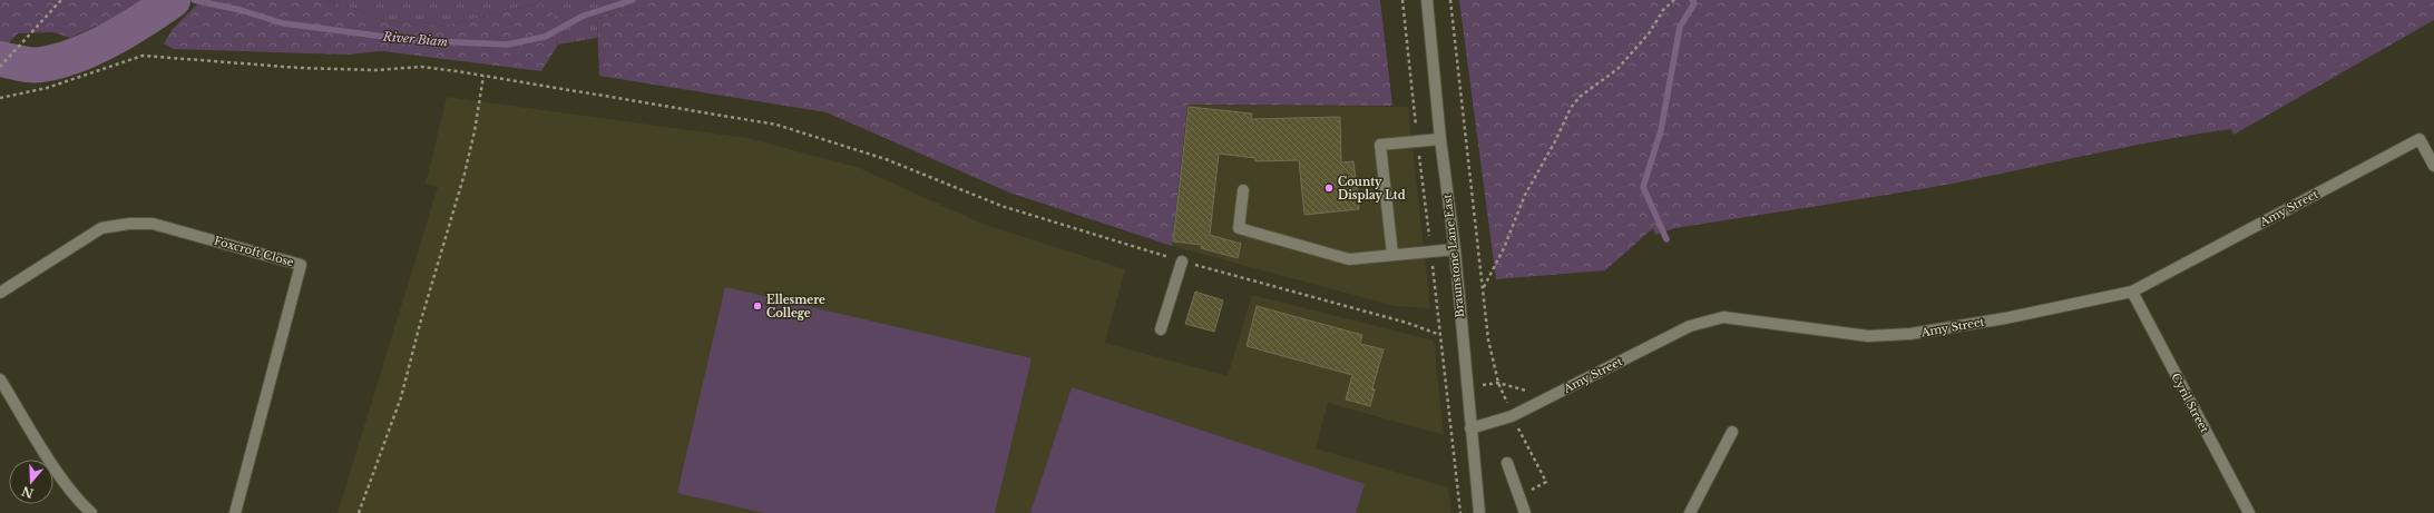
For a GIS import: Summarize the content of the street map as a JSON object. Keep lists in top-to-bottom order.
{
  "streets": {
    "street": [
      "Amy Street",
      "Foxcroft Close",
      "Braunstone Lane East",
      "Cyril Street"
    ]
  },
  "crossings": [
    ["Amy Street", "Braunstone Lane East"],
    ["Amy Street", "Cyril Street"]
  ],
  "water": ["River Biam"],
  "places": ["County Display Ltd", "Ellesmere College"],
  "north": "bottom"
}
